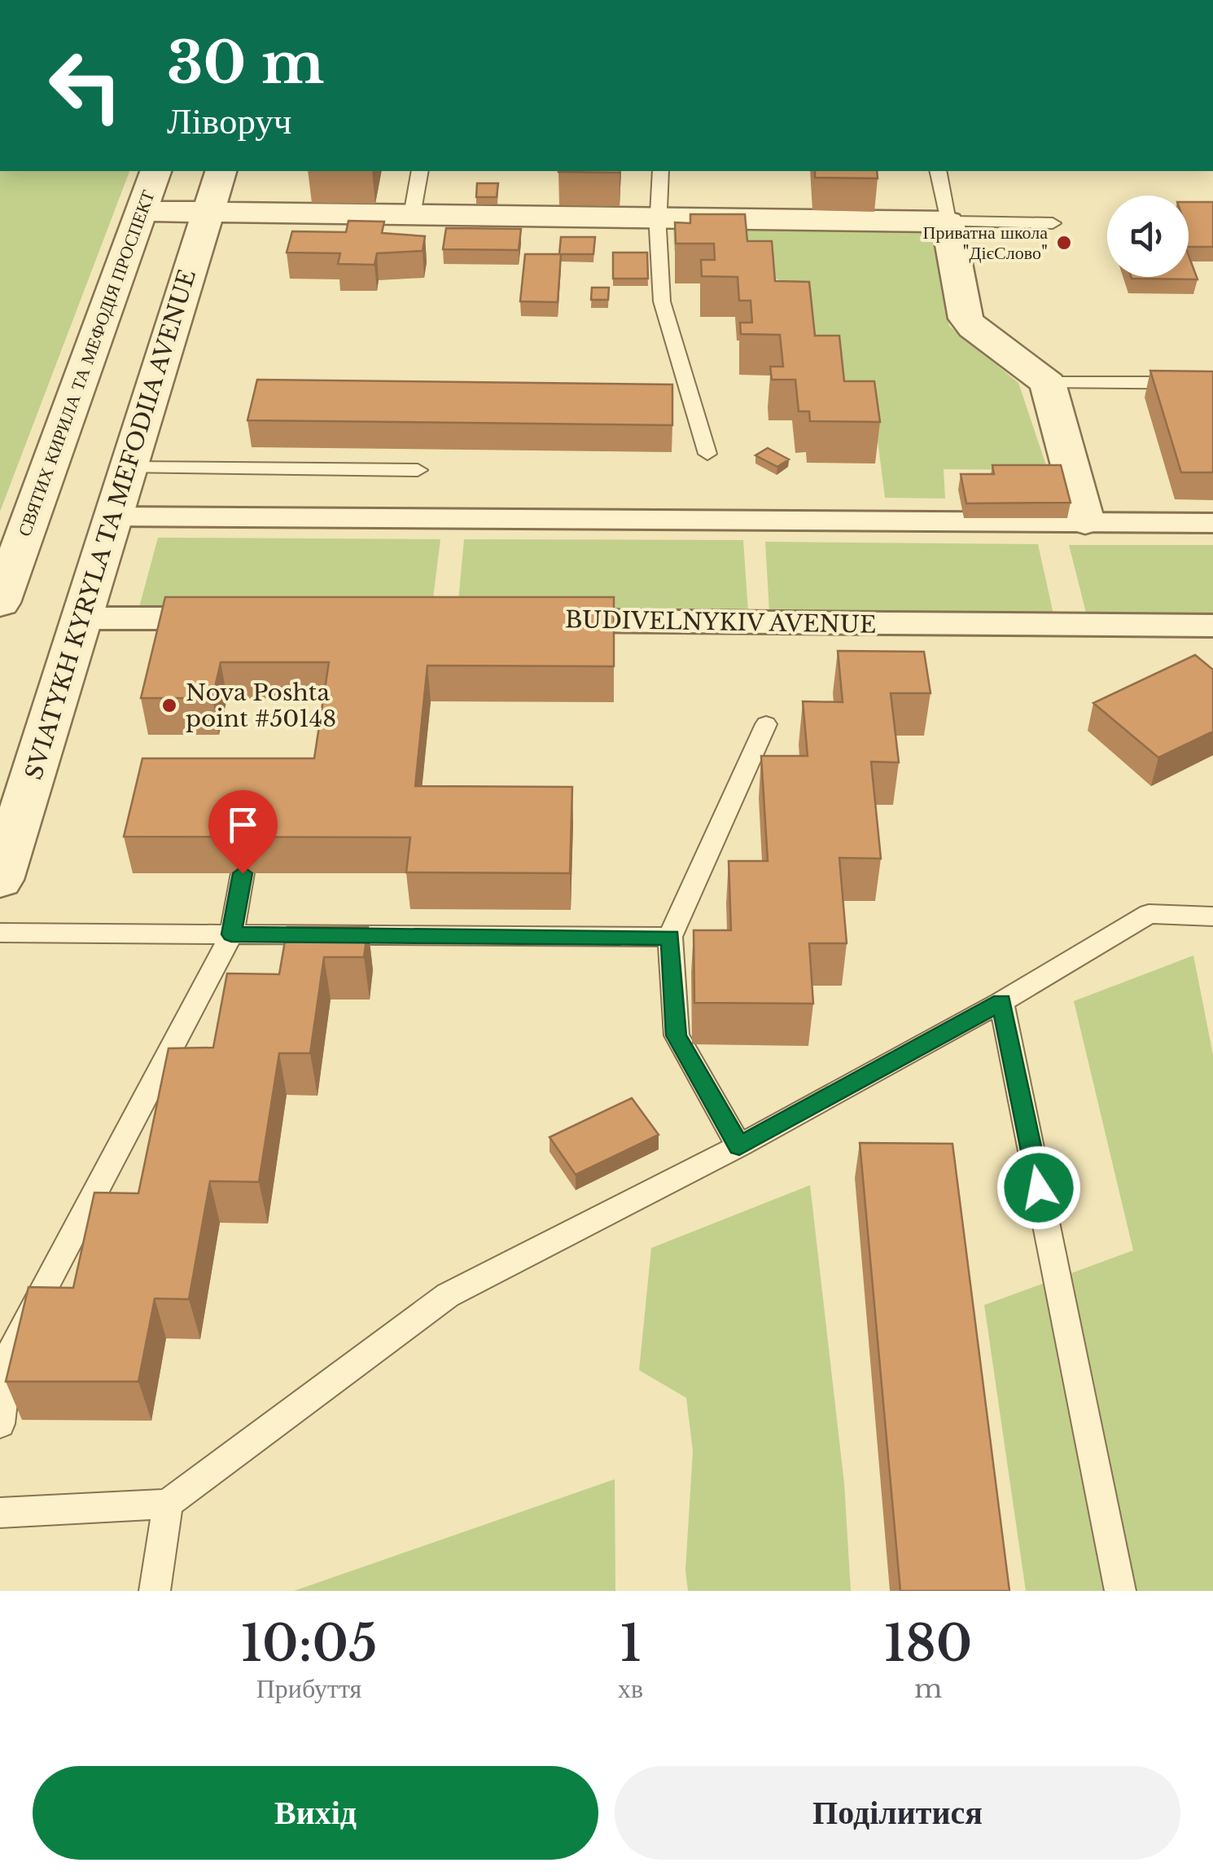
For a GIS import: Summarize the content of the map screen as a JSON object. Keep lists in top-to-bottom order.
{
  "streets": {
    "street": ["СВЯТИХ КИРИЛА ТА МЕФОДІЯ ПРОСПЕКТ", "SVIATYKH KYRYLA TA MEFODIIA AVENUE", "BUDIVELNYKIV AVENUE"]
  },
  "places": ["Приватна школа \"ДієСлово\"", "Nova Poshta point #50148"],
  "page": {
    "turn": ["30 m", "Ліворуч"],
    "eta": [
      "10:05",
      "Прибуття",
      "1",
      "хв",
      "180",
      "m"
    ],
    "buttons": ["Вихід", "Поділитися"]
  }
}
